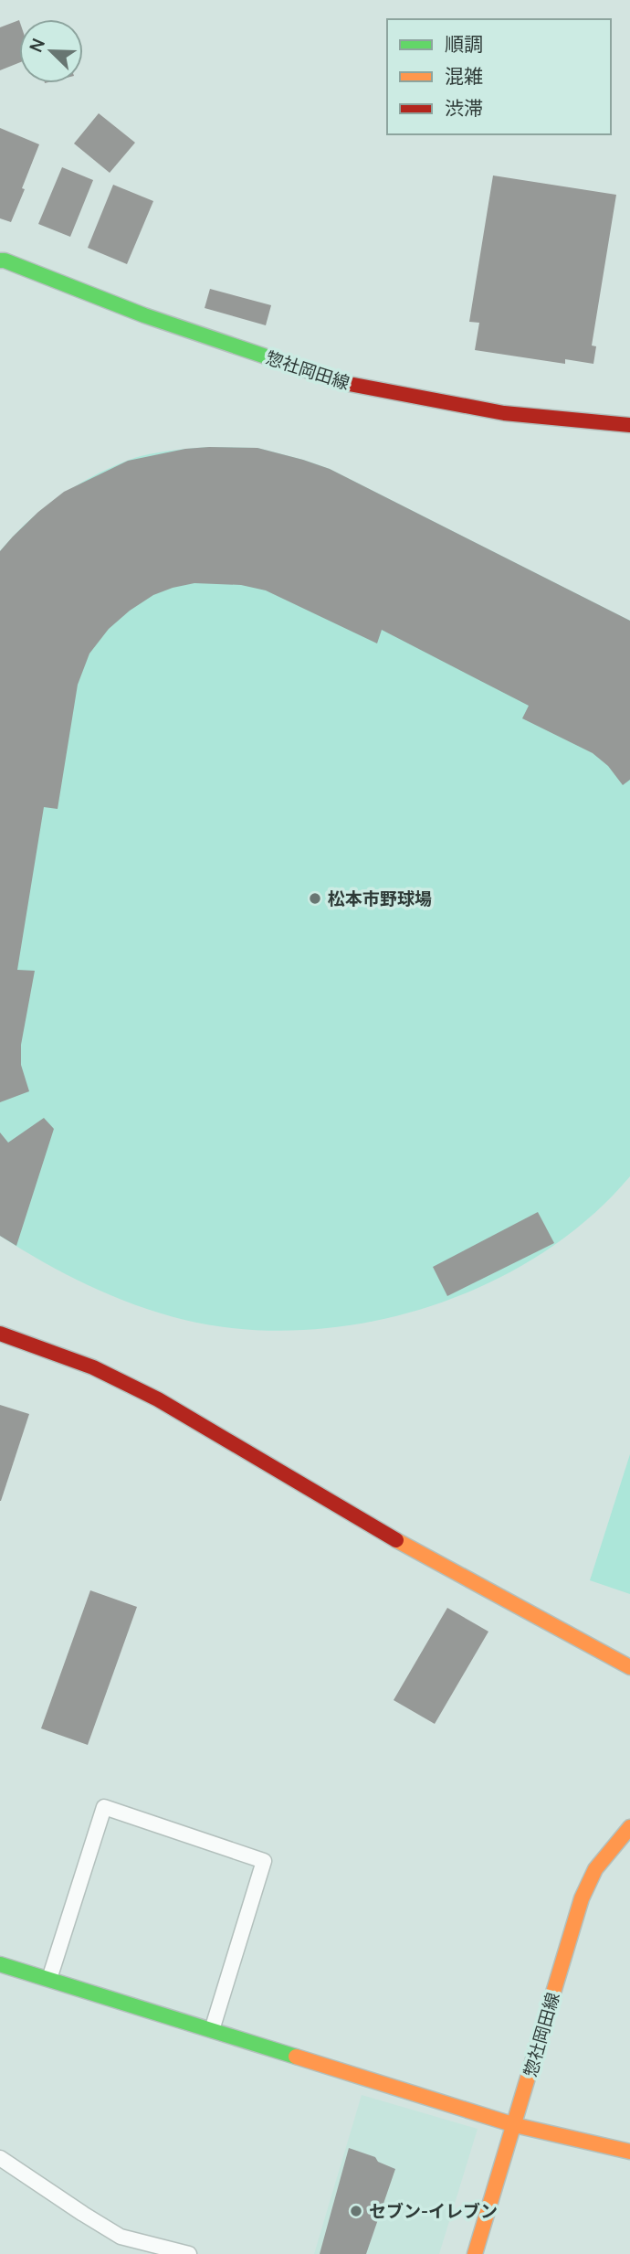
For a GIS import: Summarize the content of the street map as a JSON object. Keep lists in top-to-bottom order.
{
  "streets": {
    "street": ["惣社岡田線"]
  },
  "places": ["松本市野球場", "セブン-イレブン"],
  "legend": ["順調", "混雑", "渋滞"],
  "north": "top left"
}
